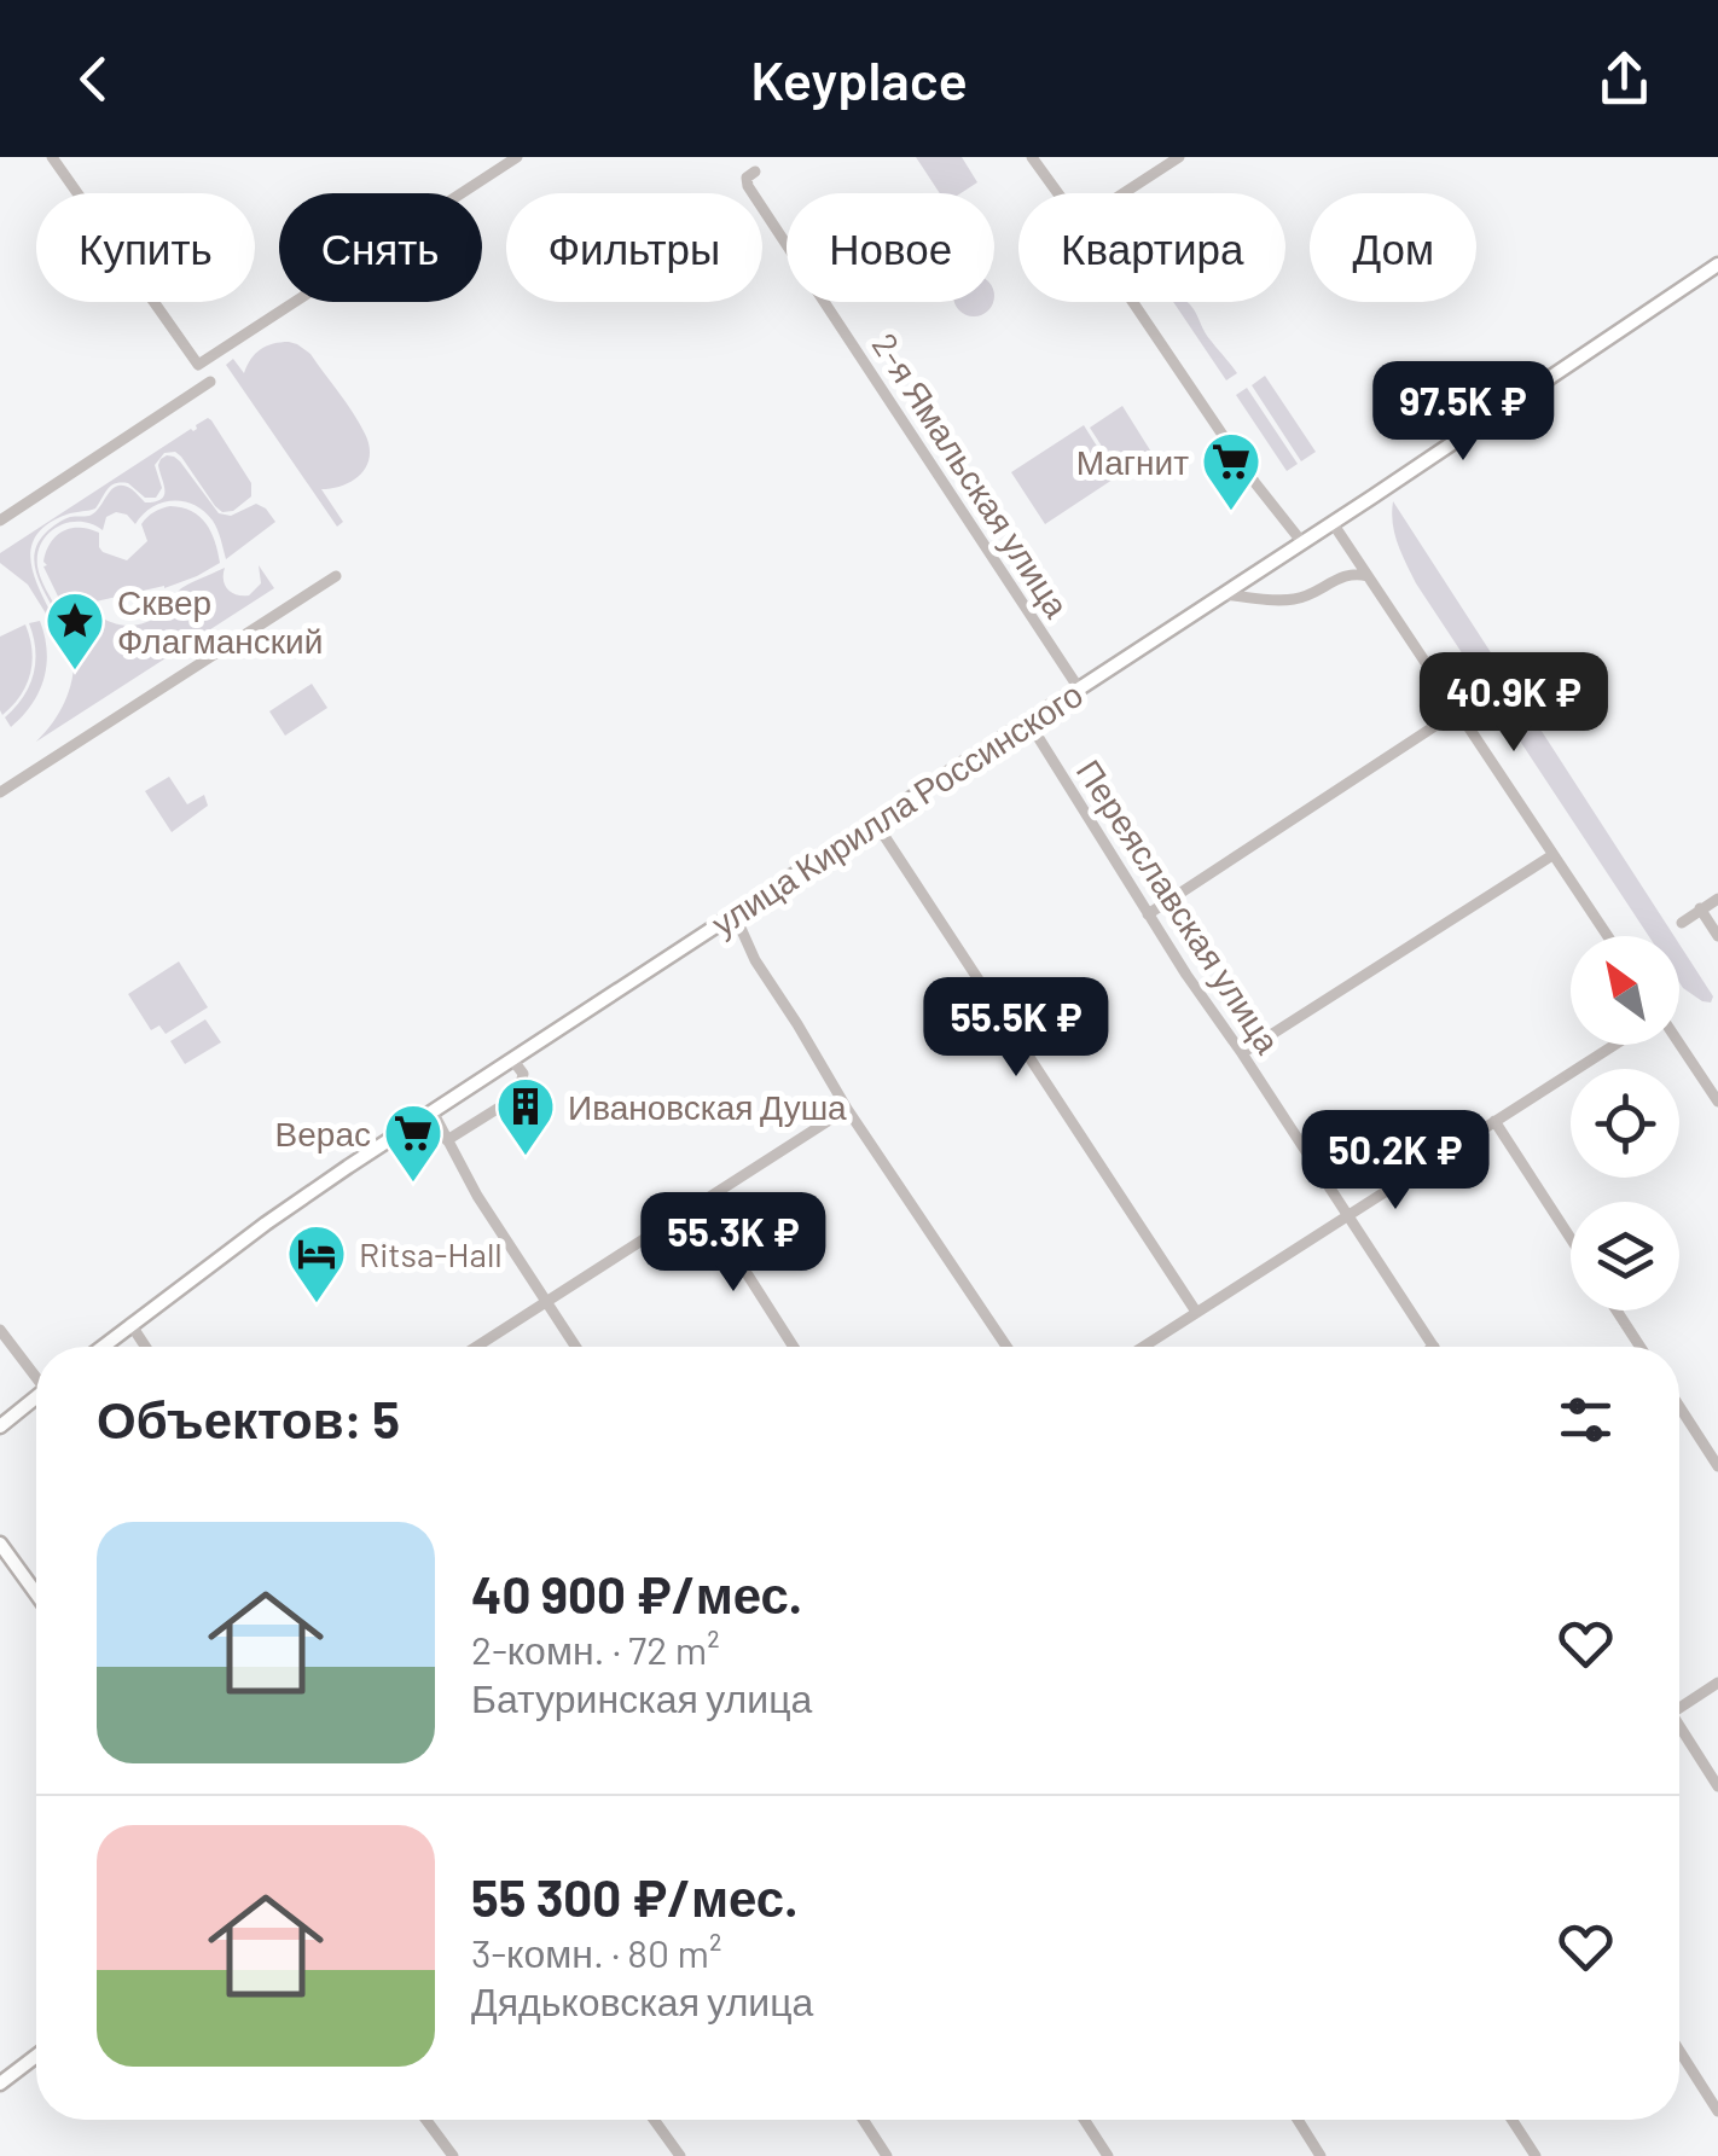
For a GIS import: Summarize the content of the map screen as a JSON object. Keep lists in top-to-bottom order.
{
  "streets": {
    "main road": ["улица Кирилла Россинского"],
    "street": ["2-я Ямальская улица", "Переяславская улица"]
  },
  "crossings": [
    ["2-я Ямальская улица", "улица Кирилла Россинского"],
    ["улица Кирилла Россинского", "Переяславская улица"]
  ],
  "places": {
    "supermarket": ["Магнит", "Верас"],
    "place": ["Сквер Флагманский"],
    "building": ["Ивановская Душа"],
    "hotel": ["Ritsa-Hall"]
  },
  "north": "top left",
  "page": {
    "header": "Keyplace",
    "chip": [
      "Купить",
      "Снять",
      "Фильтры",
      "Новое",
      "Квартира",
      "Дом"
    ],
    "price": [
      "97.5K ₽",
      "40.9K ₽",
      "55.5K ₽",
      "50.2K ₽",
      "55.3K ₽"
    ],
    "heading": "Объектов: 5",
    "list": [
      {
        "name": "40 900 ₽/мес.",
        "note": "2-комн. · 72 m² · Батуринская улица"
      },
      {
        "name": "55 300 ₽/мес.",
        "note": "3-комн. · 80 m² · Дядьковская улица"
      }
    ]
  }
}
